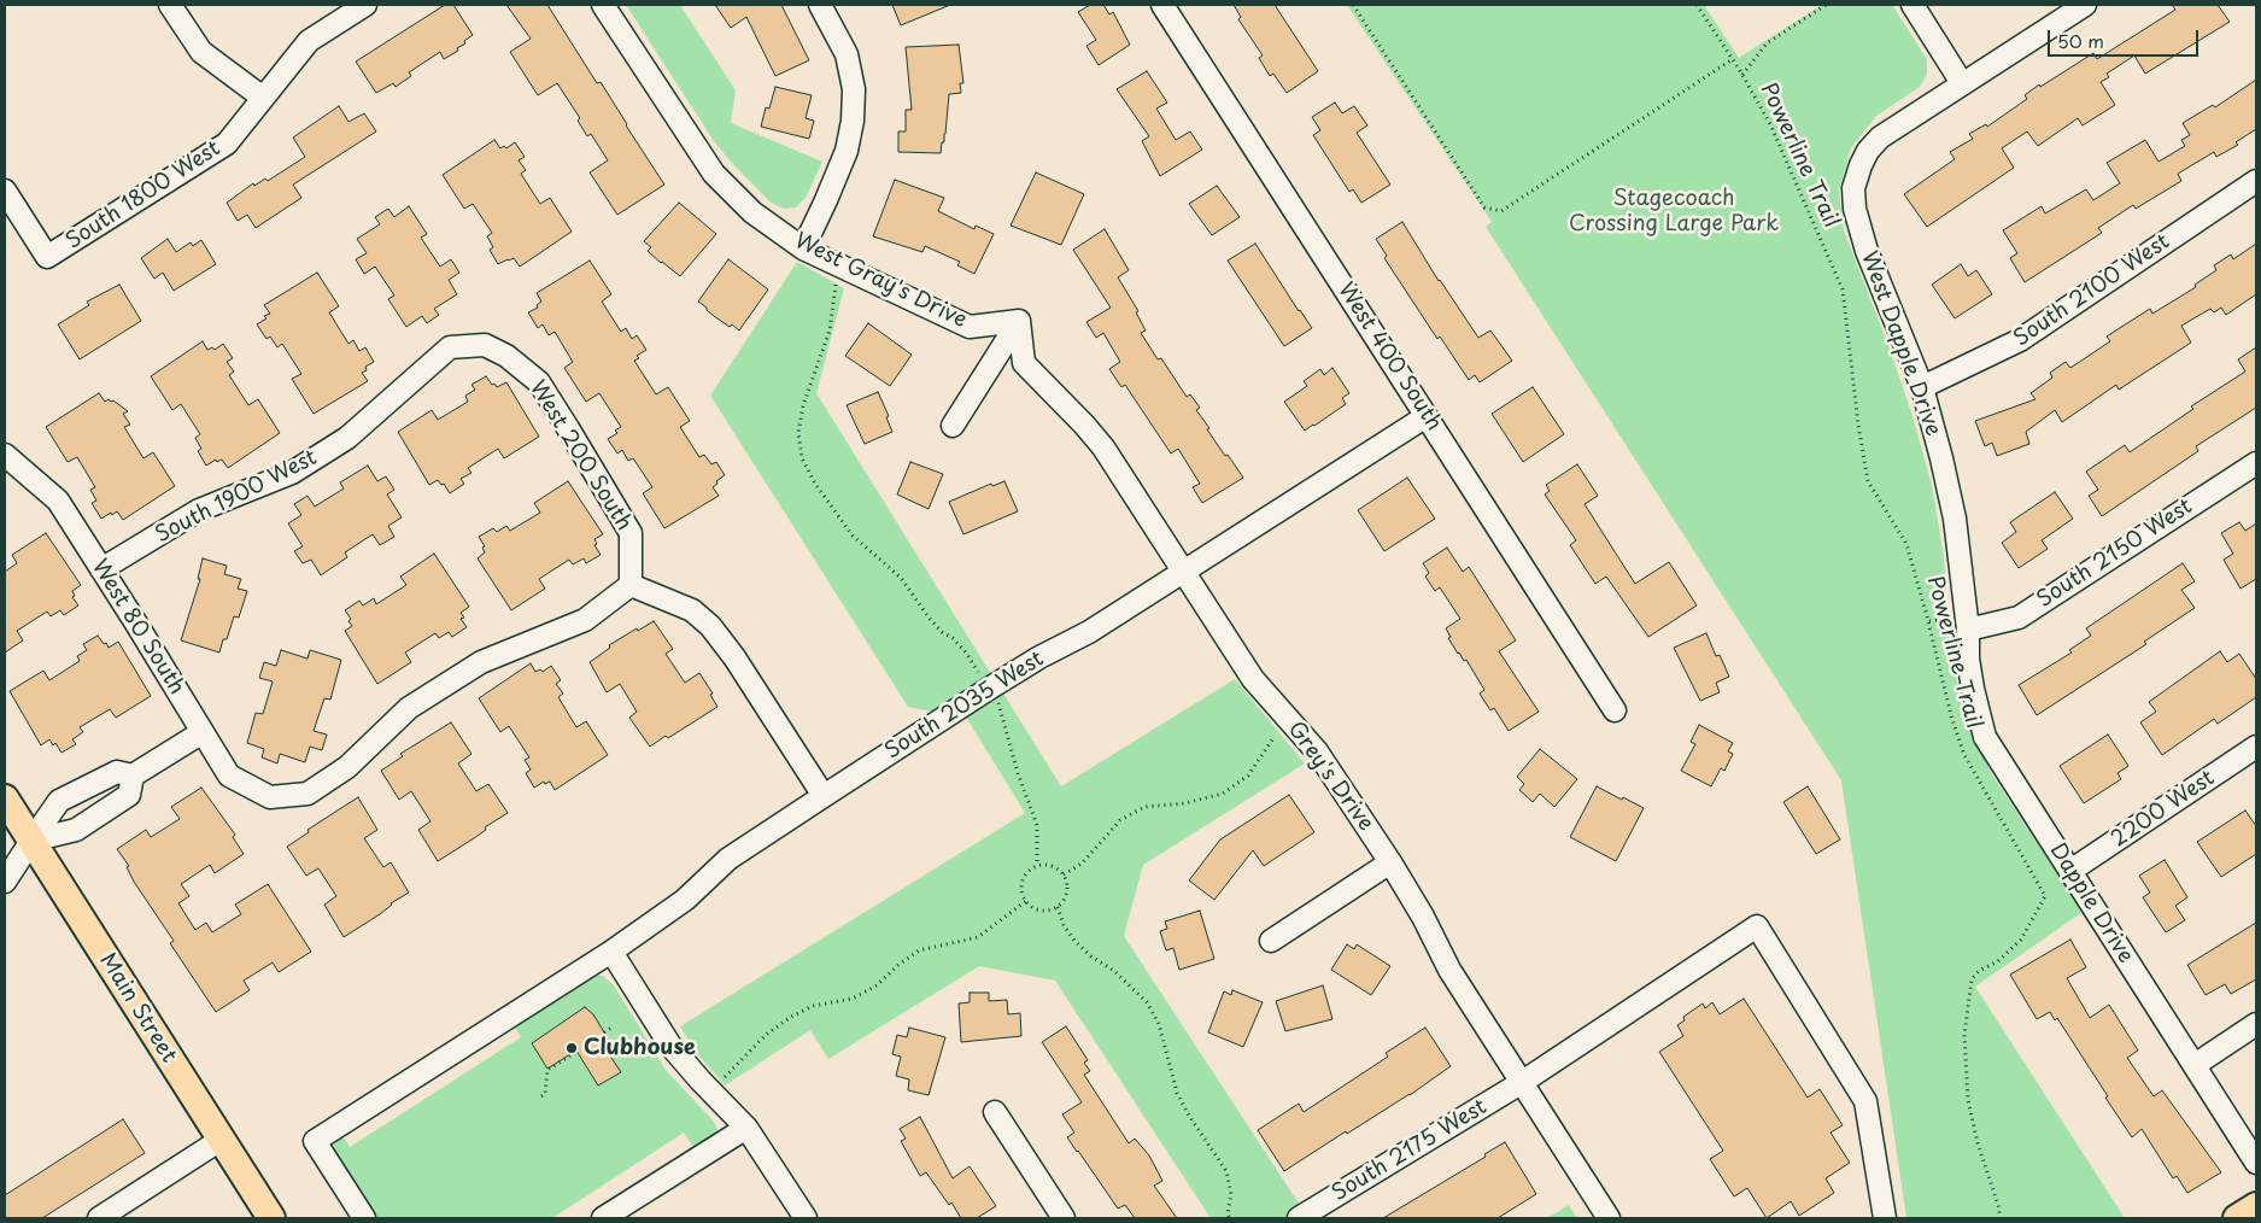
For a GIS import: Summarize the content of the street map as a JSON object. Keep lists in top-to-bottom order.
{
  "streets": {
    "main road": ["Main Street"],
    "street": [
      "South 1800 West",
      "West Gray's Drive",
      "South 2100 West",
      "West Dapple Drive",
      "West 400 South",
      "West 200 South",
      "South 1900 West",
      "South 2150 West",
      "West 80 South",
      "South 2035 West",
      "Grey's Drive",
      "2200 West",
      "Dapple Drive",
      "South 2175 West"
    ],
    "path": ["Powerline Trail"]
  },
  "crossings": [
    ["West Gray's Drive", "Grey's Drive"],
    ["South 2100 West", "West Dapple Drive"],
    ["West Dapple Drive", "South 2150 West"],
    ["West Dapple Drive", "Dapple Drive"],
    ["West 400 South", "South 2035 West"],
    ["West 200 South", "South 1900 West"],
    ["West 200 South", "West 80 South"],
    ["South 1900 West", "West 80 South"],
    ["South 2150 West", "Dapple Drive"],
    ["South 2035 West", "Grey's Drive"],
    ["Grey's Drive", "South 2175 West"],
    ["2200 West", "Dapple Drive"]
  ],
  "parks": ["Stagecoach Crossing Large Park"],
  "places": ["Clubhouse"],
  "scale_bar": "50 m"
}
